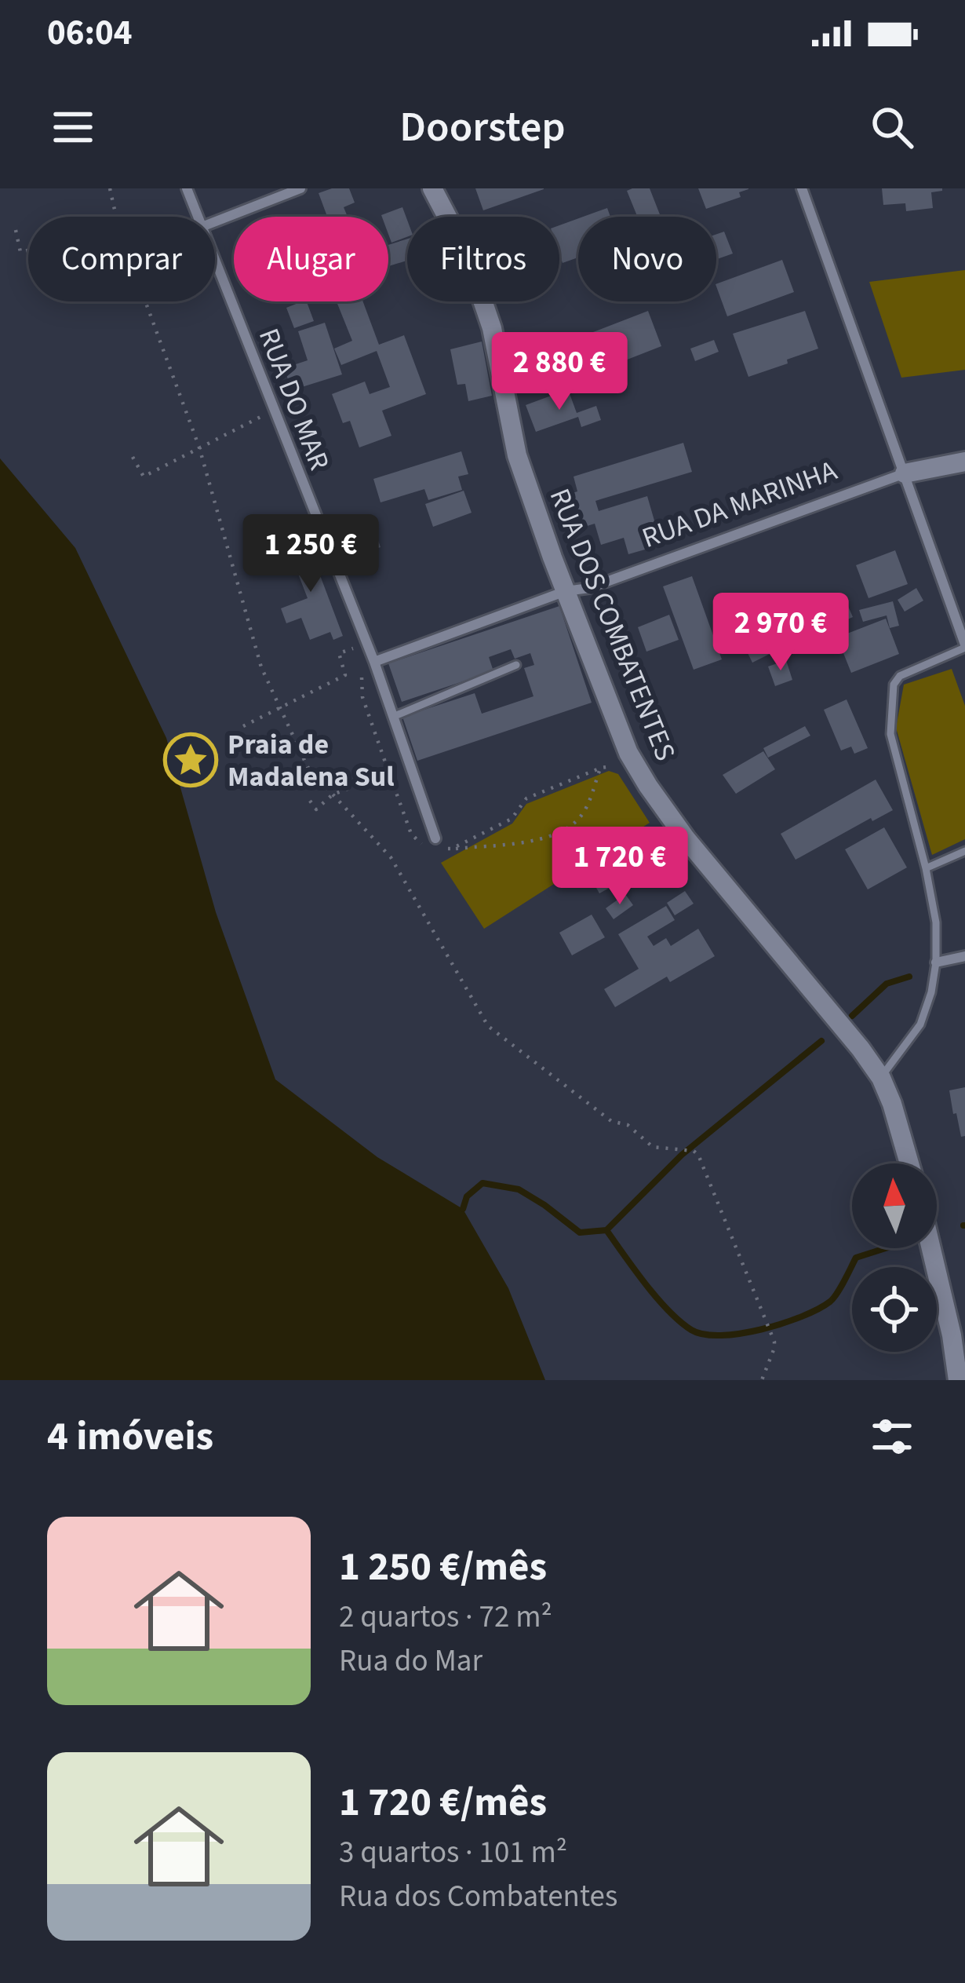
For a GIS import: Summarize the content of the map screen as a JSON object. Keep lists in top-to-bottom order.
{
  "streets": {
    "main road": ["RUA DA MARINHA", "RUA DOS COMBATENTES"],
    "street": ["RUA DO MAR"]
  },
  "crossings": [
    ["RUA DO MAR", "RUA DA MARINHA"],
    ["RUA DA MARINHA", "RUA DOS COMBATENTES"]
  ],
  "places": {
    "place": ["Praia de Madalena Sul"]
  },
  "north": "top",
  "page": {
    "status": "06:04",
    "header": "Doorstep",
    "chip": [
      "Comprar",
      "Alugar",
      "Filtros",
      "Novo"
    ],
    "price": [
      "2 880 €",
      "1 250 €",
      "2 970 €",
      "1 720 €"
    ],
    "heading": "4 imóveis",
    "list": [
      {
        "name": "1 250 €/mês",
        "note": "2 quartos · 72 m² · Rua do Mar"
      },
      {
        "name": "1 720 €/mês",
        "note": "3 quartos · 101 m² · Rua dos Combatentes"
      }
    ]
  }
}
